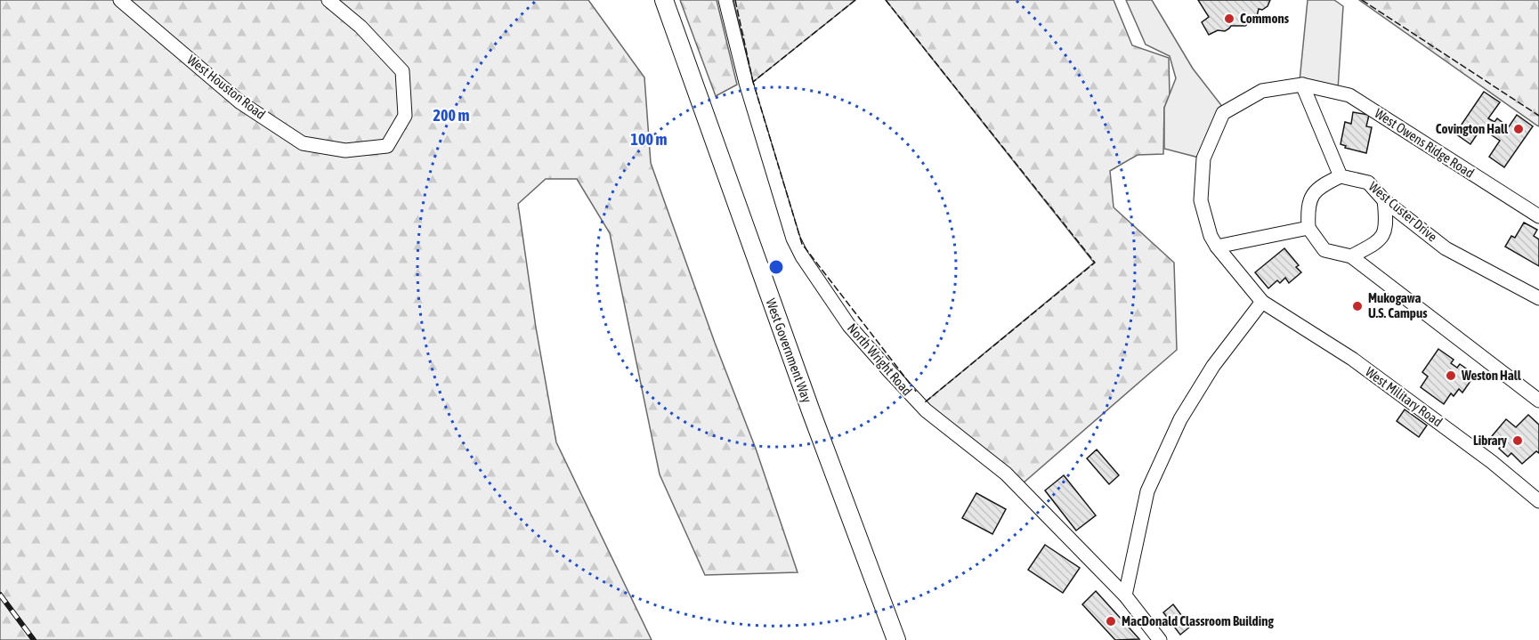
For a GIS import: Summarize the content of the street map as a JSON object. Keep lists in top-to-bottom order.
{
  "streets": {
    "main road": ["West Government Way"],
    "street": [
      "West Houston Road",
      "West Owens Ridge Road",
      "West Custer Drive",
      "North Wright Road",
      "West Military Road"
    ]
  },
  "crossings": [
    ["West Owens Ridge Road", "West Military Road"]
  ],
  "places": [
    "Commons",
    "Covington Hall",
    "Mukogawa U.S. Campus",
    "Weston Hall",
    "Library",
    "MacDonald Classroom Building"
  ],
  "rings": ["200 m", "100 m"]
}
